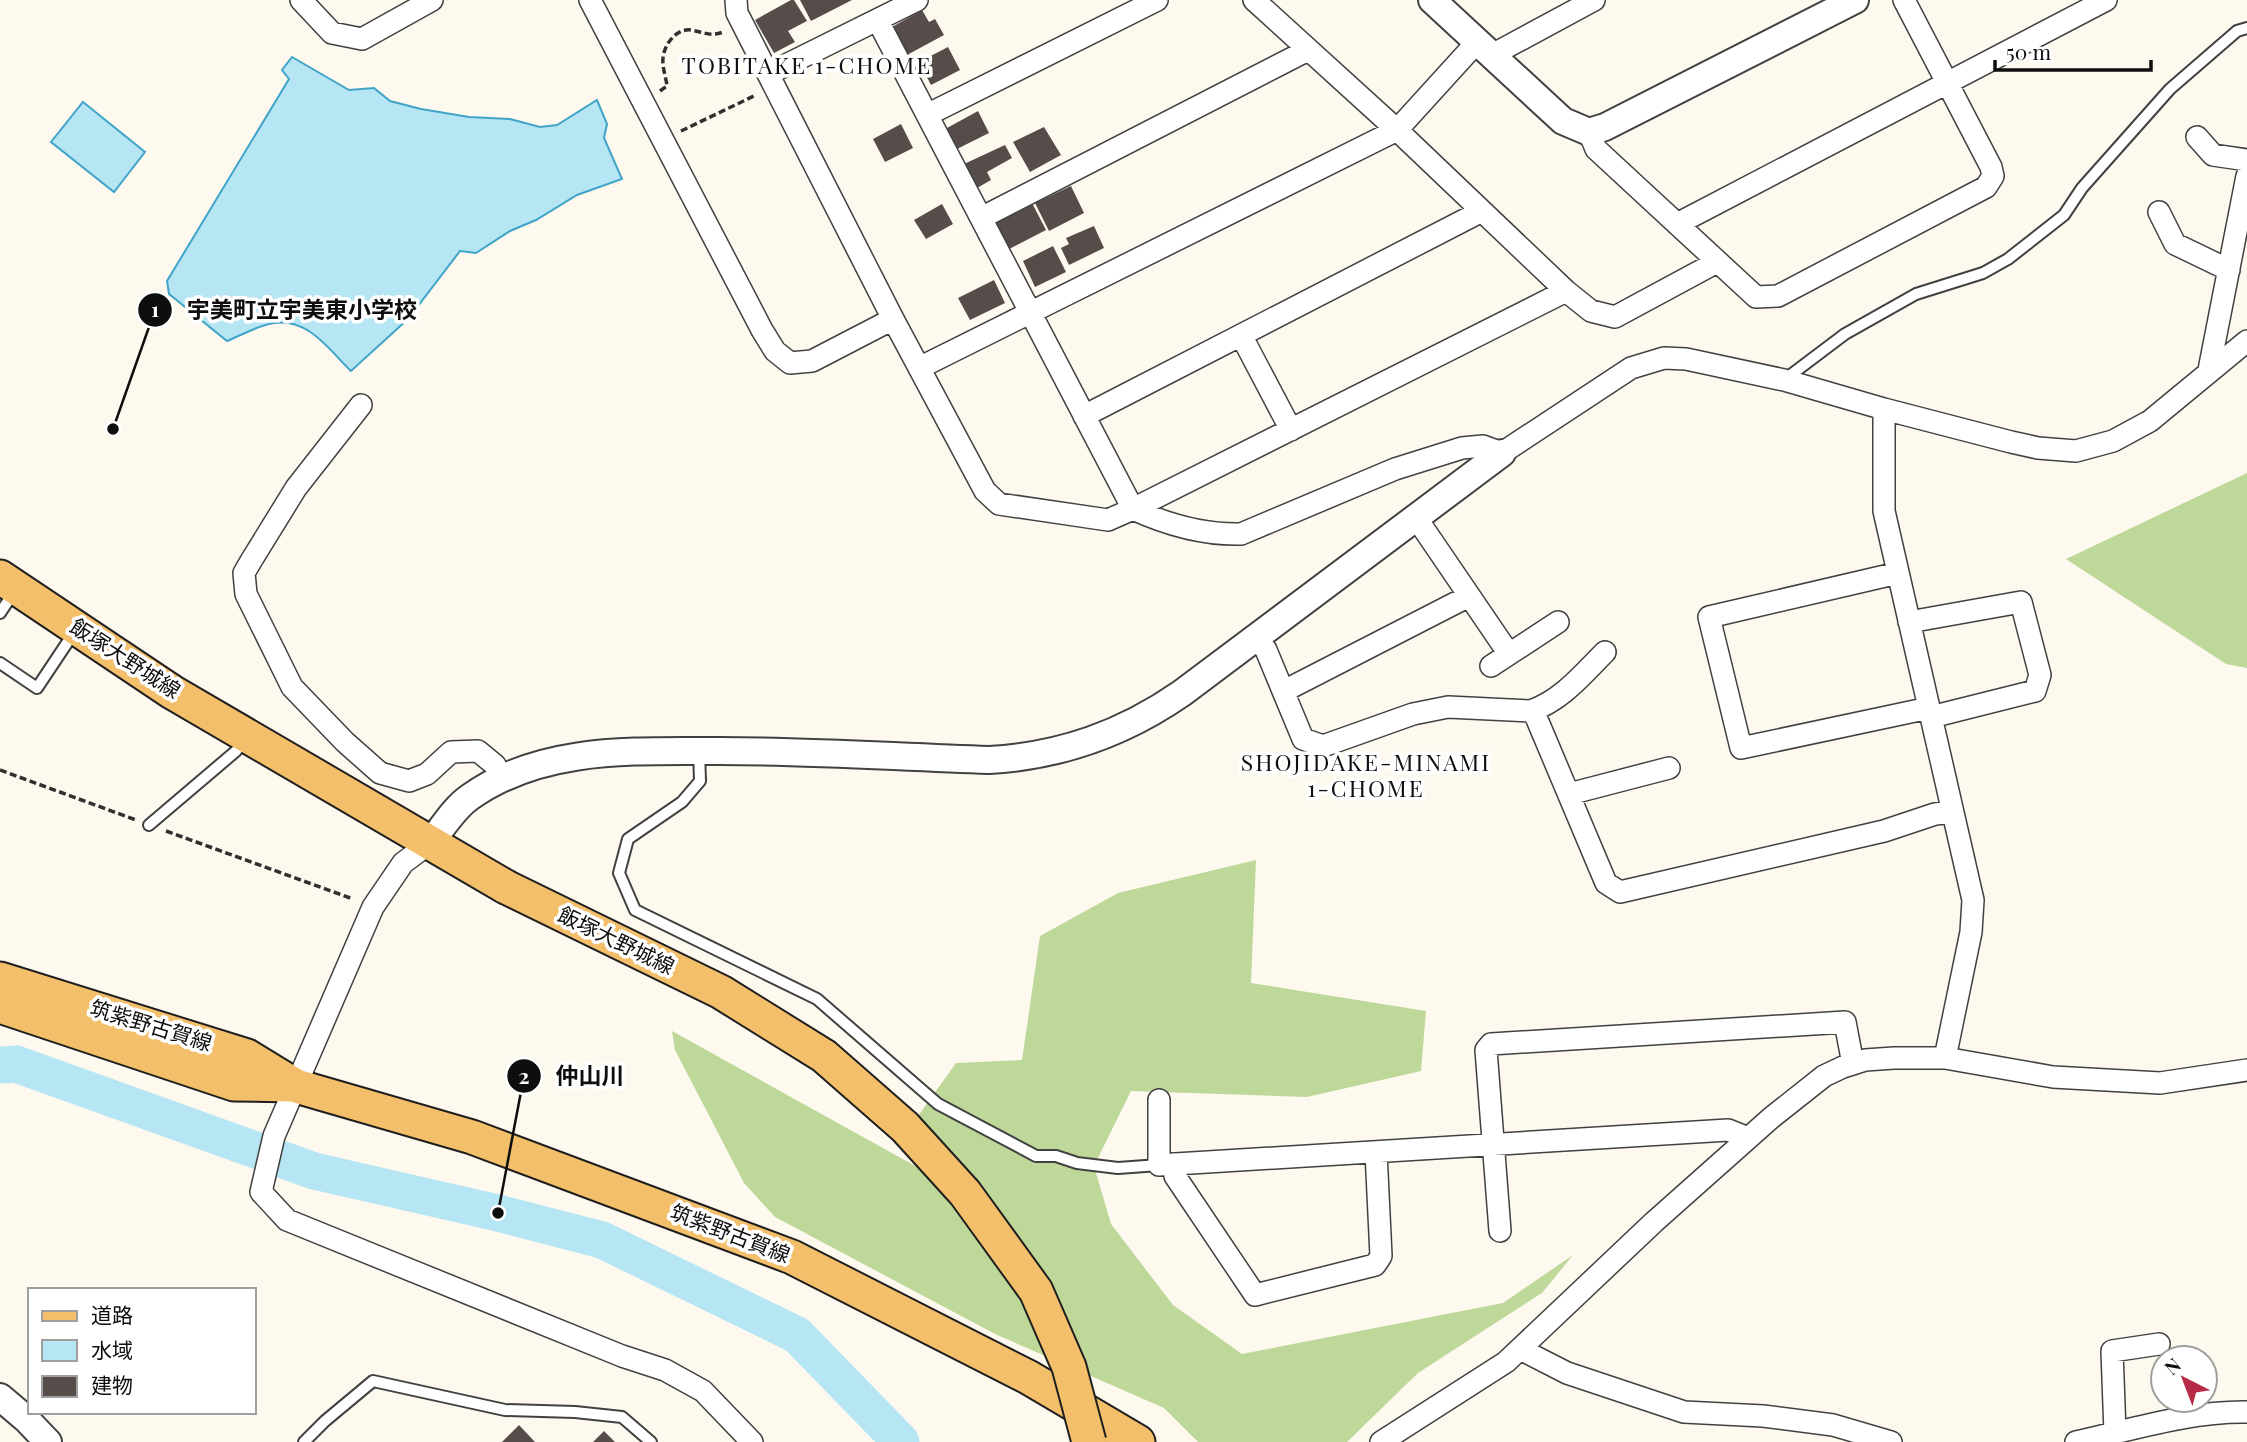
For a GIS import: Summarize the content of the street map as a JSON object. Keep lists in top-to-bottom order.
{
  "streets": {
    "main road": ["飯塚大野城線", "筑紫野古賀線"]
  },
  "districts": ["TOBITAKE 1-CHOME", "SHOJIDAKE-MINAMI 1-CHOME"],
  "places": ["宇美町立宇美東小学校", "仲山川"],
  "legend": ["道路", "水域", "建物"],
  "scale_bar": "50 m",
  "north": "top left"
}
